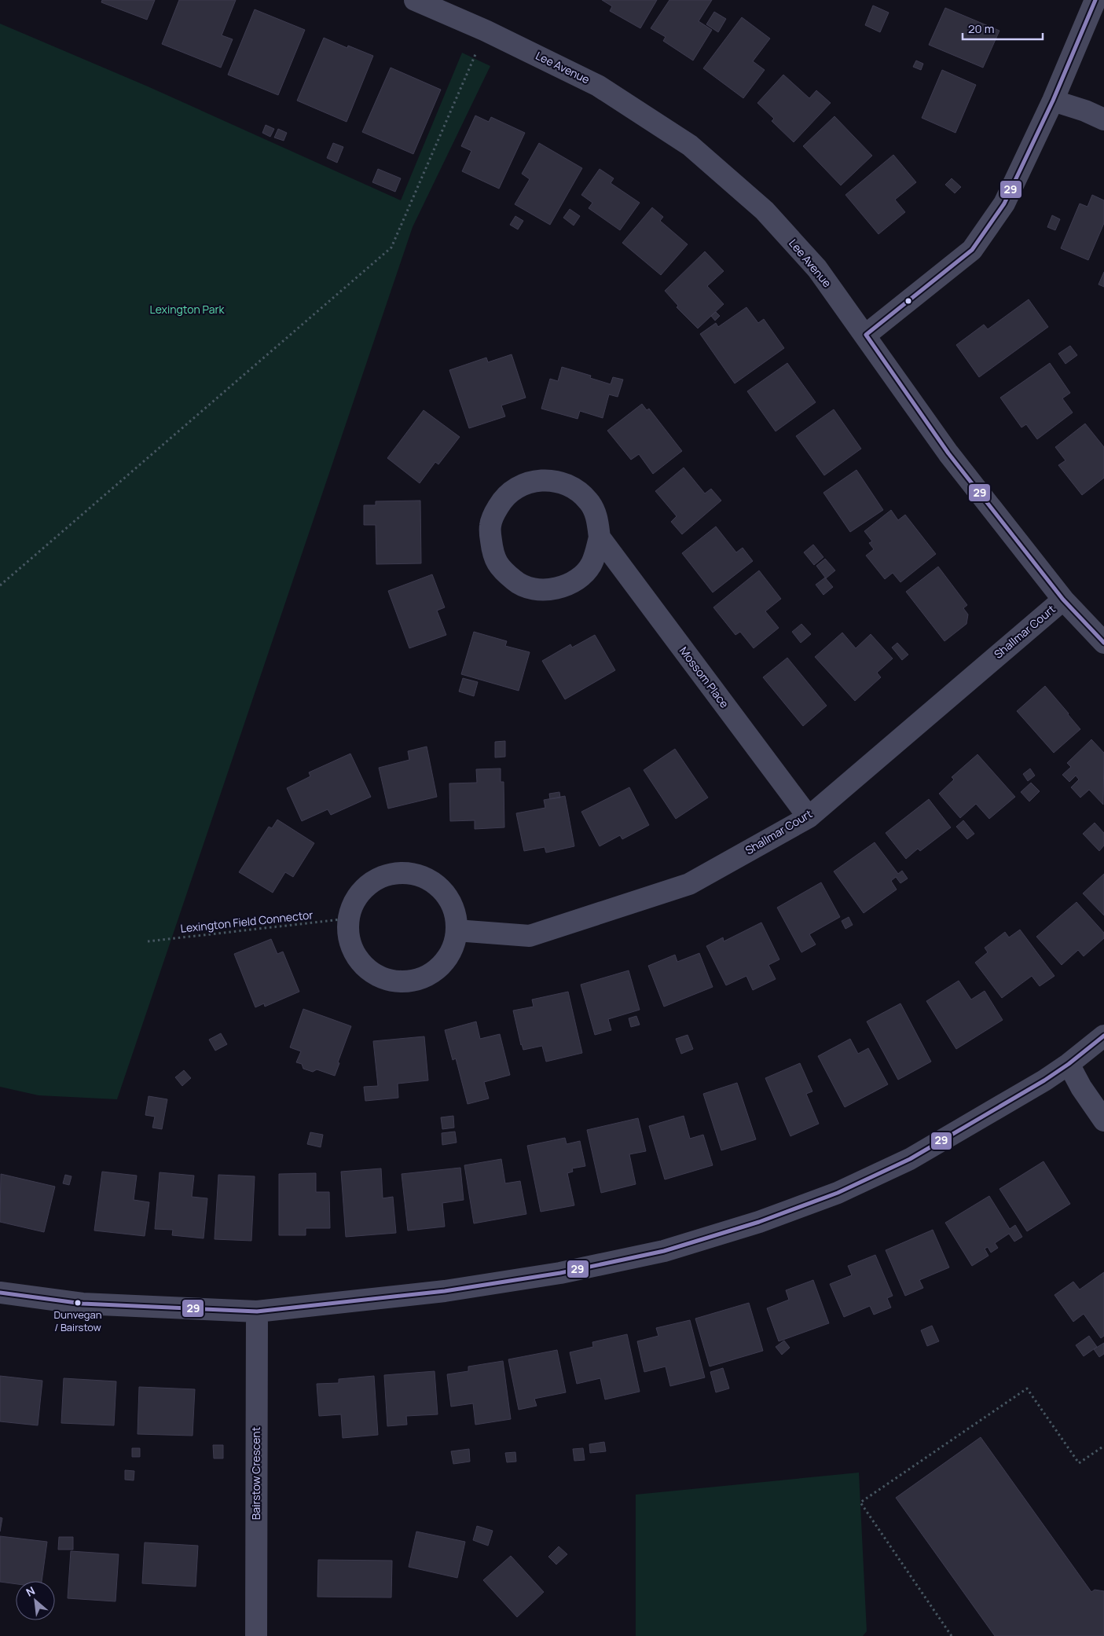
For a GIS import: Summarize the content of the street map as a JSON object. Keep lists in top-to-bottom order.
{
  "streets": {
    "street": [
      "Lee Avenue",
      "Shallmar Court",
      "Mossom Place",
      "Bairstow Crescent"
    ],
    "path": ["Lexington Field Connector"]
  },
  "crossings": [
    ["Lee Avenue", "Shallmar Court"],
    ["Shallmar Court", "Mossom Place"],
    ["Shallmar Court", "Lexington Field Connector"]
  ],
  "parks": ["Lexington Park"],
  "places": ["Dunvegan / Bairstow"],
  "lines": ["transit line 29"],
  "scale_bar": "20 m",
  "north": "top left"
}
